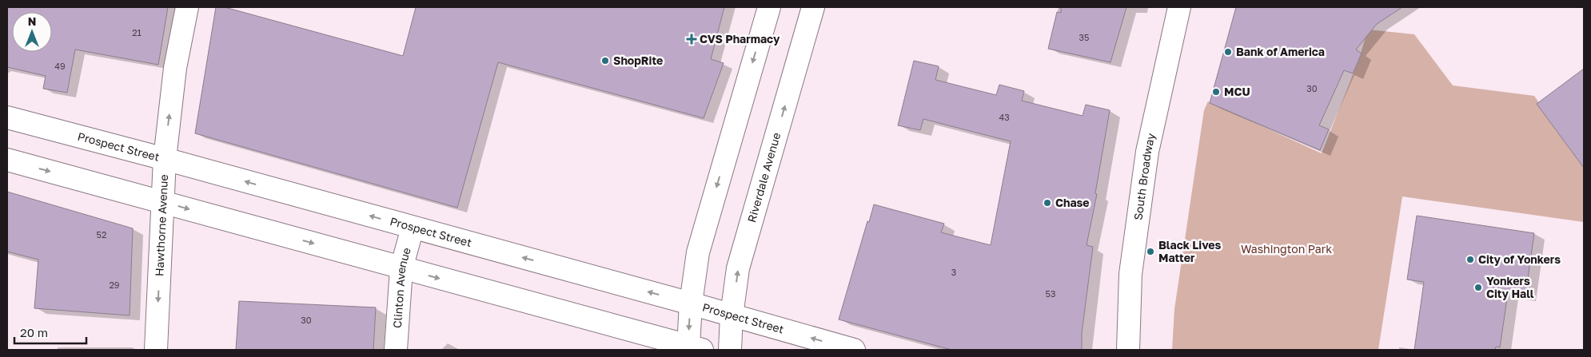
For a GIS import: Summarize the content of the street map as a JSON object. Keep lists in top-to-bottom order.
{
  "streets": {
    "street": [
      "Prospect Street",
      "Riverdale Avenue",
      "South Broadway",
      "Hawthorne Avenue",
      "Clinton Avenue"
    ]
  },
  "crossings": [
    ["Prospect Street", "Riverdale Avenue"],
    ["Prospect Street", "Hawthorne Avenue"],
    ["Prospect Street", "Clinton Avenue"]
  ],
  "parks": ["Washington Park"],
  "places": {
    "health": ["CVS Pharmacy"],
    "other": [
      "Bank of America",
      "ShopRite",
      "MCU",
      "Chase",
      "Black Lives Matter",
      "City of Yonkers",
      "Yonkers City Hall"
    ]
  },
  "house_numbers": [
    "21",
    "35",
    "49",
    "30",
    "43",
    "52",
    "3",
    "29",
    "53",
    "30"
  ],
  "scale_bar": "20 m",
  "north": "top"
}
